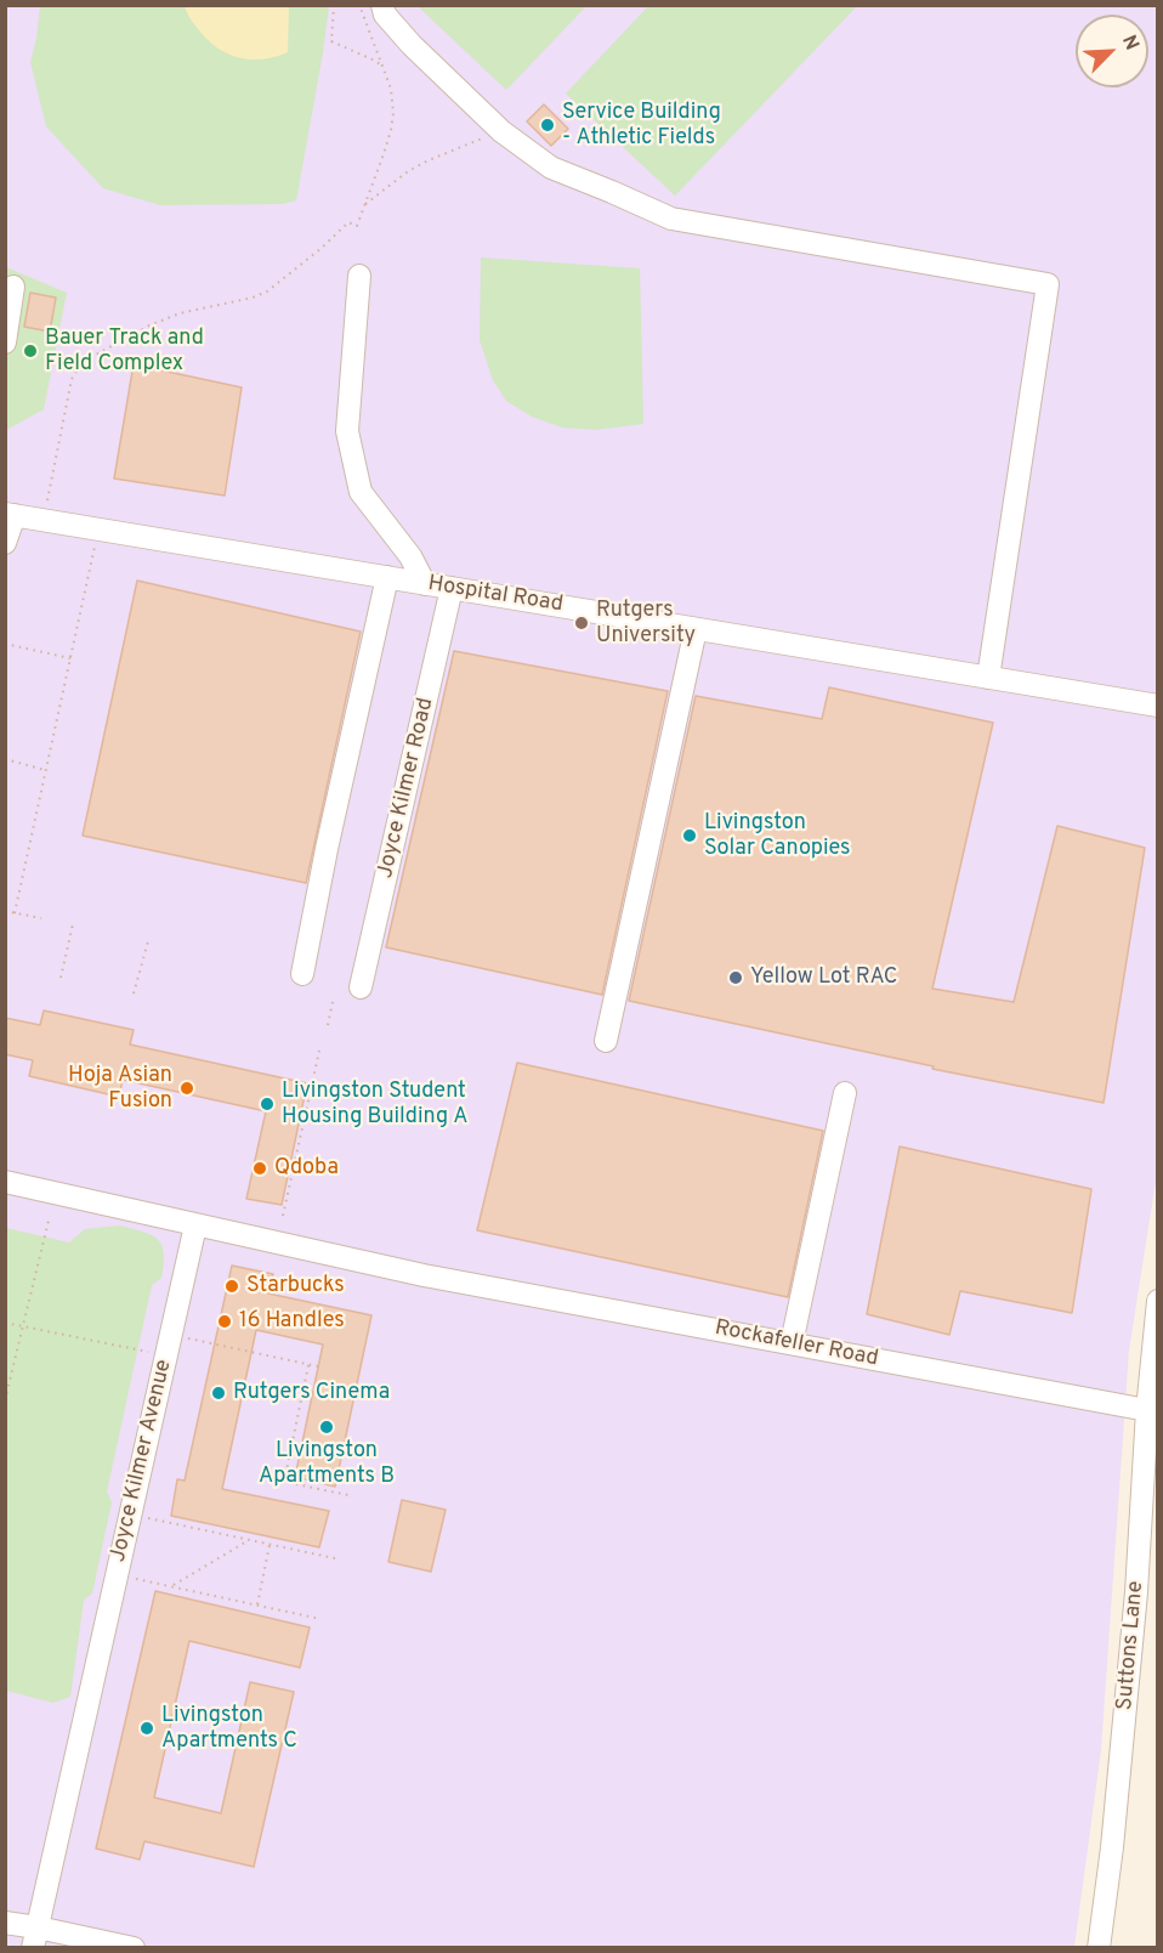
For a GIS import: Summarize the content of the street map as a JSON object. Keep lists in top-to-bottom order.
{
  "streets": {
    "street": [
      "Hospital Road",
      "Joyce Kilmer Road",
      "Rockafeller Road",
      "Joyce Kilmer Avenue",
      "Suttons Lane"
    ]
  },
  "crossings": [
    ["Hospital Road", "Joyce Kilmer Road"],
    ["Rockafeller Road", "Joyce Kilmer Avenue"],
    ["Rockafeller Road", "Suttons Lane"]
  ],
  "places": [
    "Service Building - Athletic Fields",
    "Bauer Track and Field Complex",
    "Rutgers University",
    "Livingston Solar Canopies",
    "Yellow Lot RAC",
    "Hoja Asian Fusion",
    "Livingston Student Housing Building A",
    "Qdoba",
    "Starbucks",
    "16 Handles",
    "Rutgers Cinema",
    "Livingston Apartments B",
    "Livingston Apartments C"
  ],
  "north": "top right"
}
